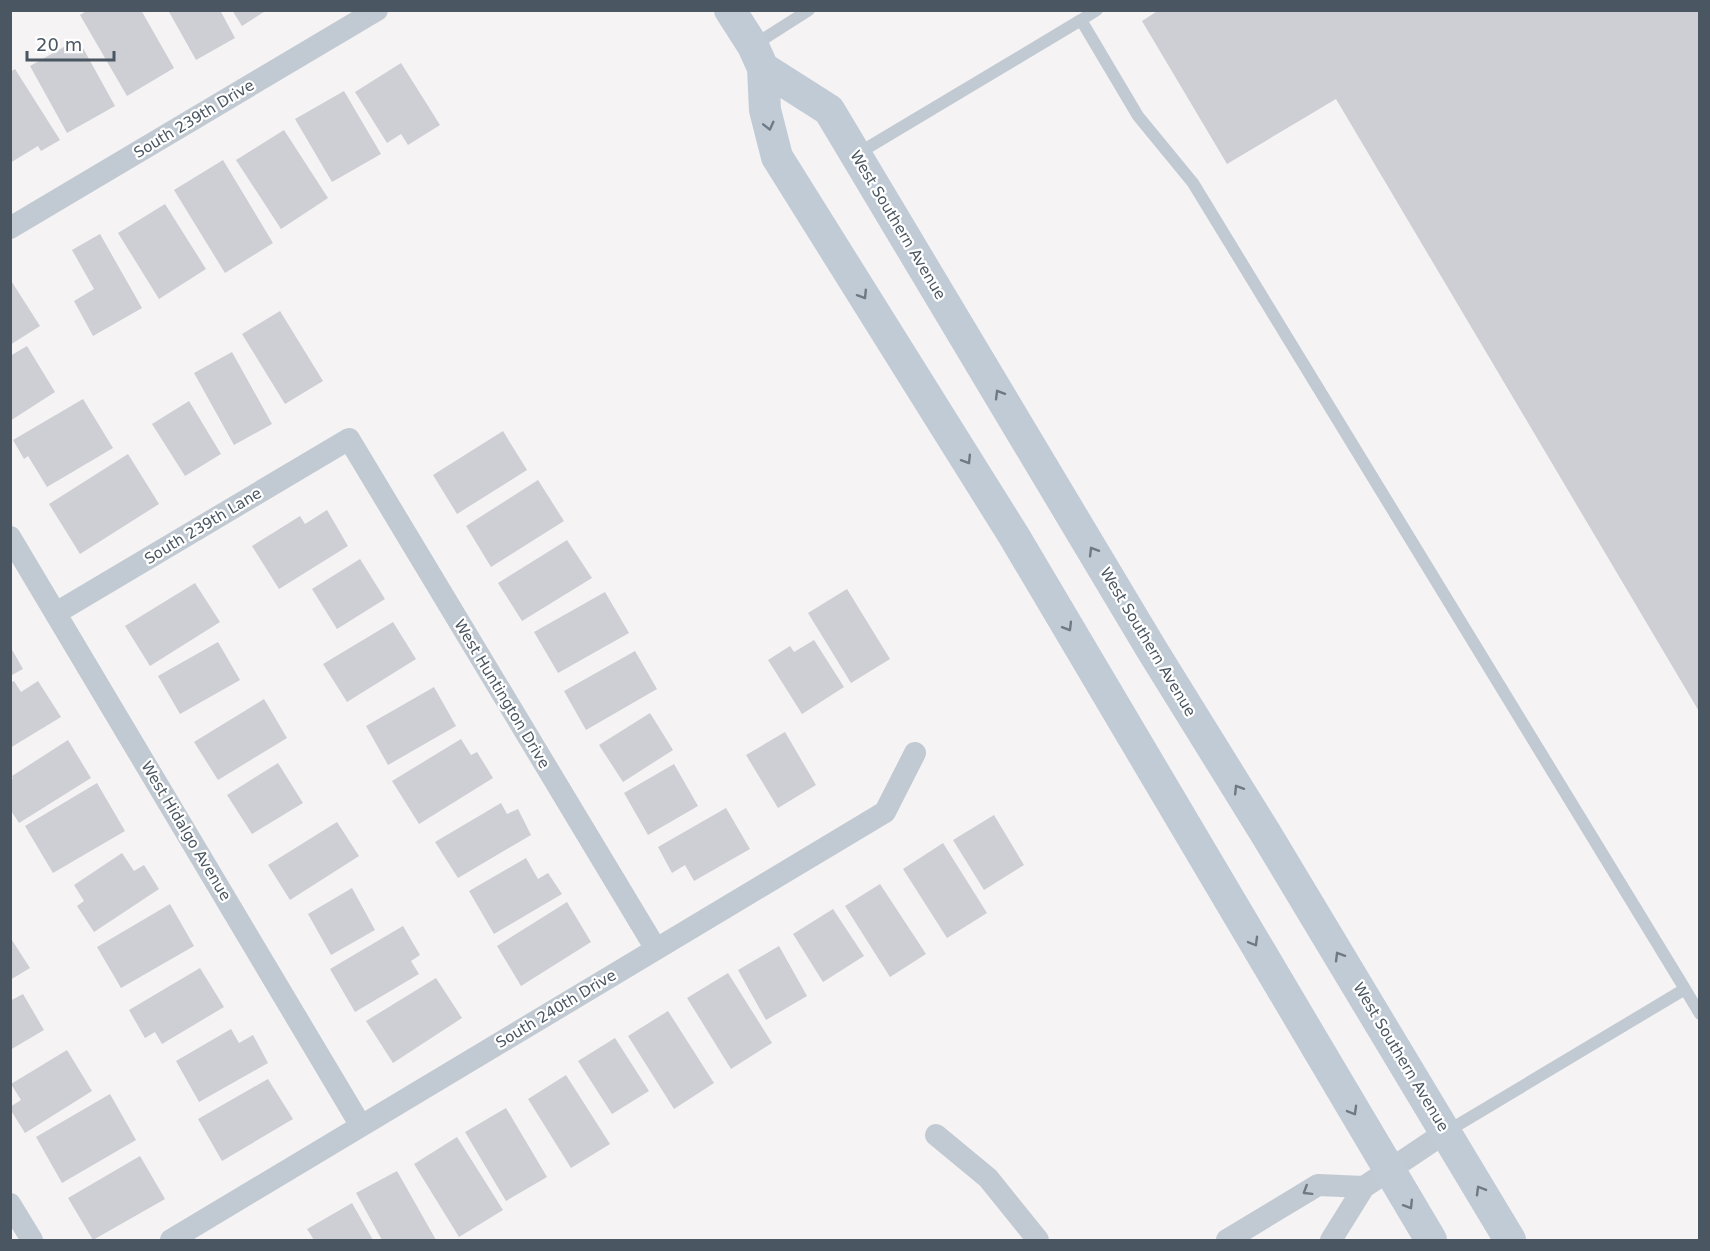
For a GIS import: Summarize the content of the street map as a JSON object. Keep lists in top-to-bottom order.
{
  "streets": {
    "main road": ["West Southern Avenue"],
    "street": [
      "South 239th Drive",
      "South 239th Lane",
      "West Huntington Drive",
      "West Hidalgo Avenue",
      "South 240th Drive"
    ]
  },
  "crossings": [
    ["South 239th Lane", "West Huntington Drive"],
    ["South 239th Lane", "West Hidalgo Avenue"],
    ["West Huntington Drive", "South 240th Drive"],
    ["West Hidalgo Avenue", "South 240th Drive"]
  ],
  "scale_bar": "20 m"
}
